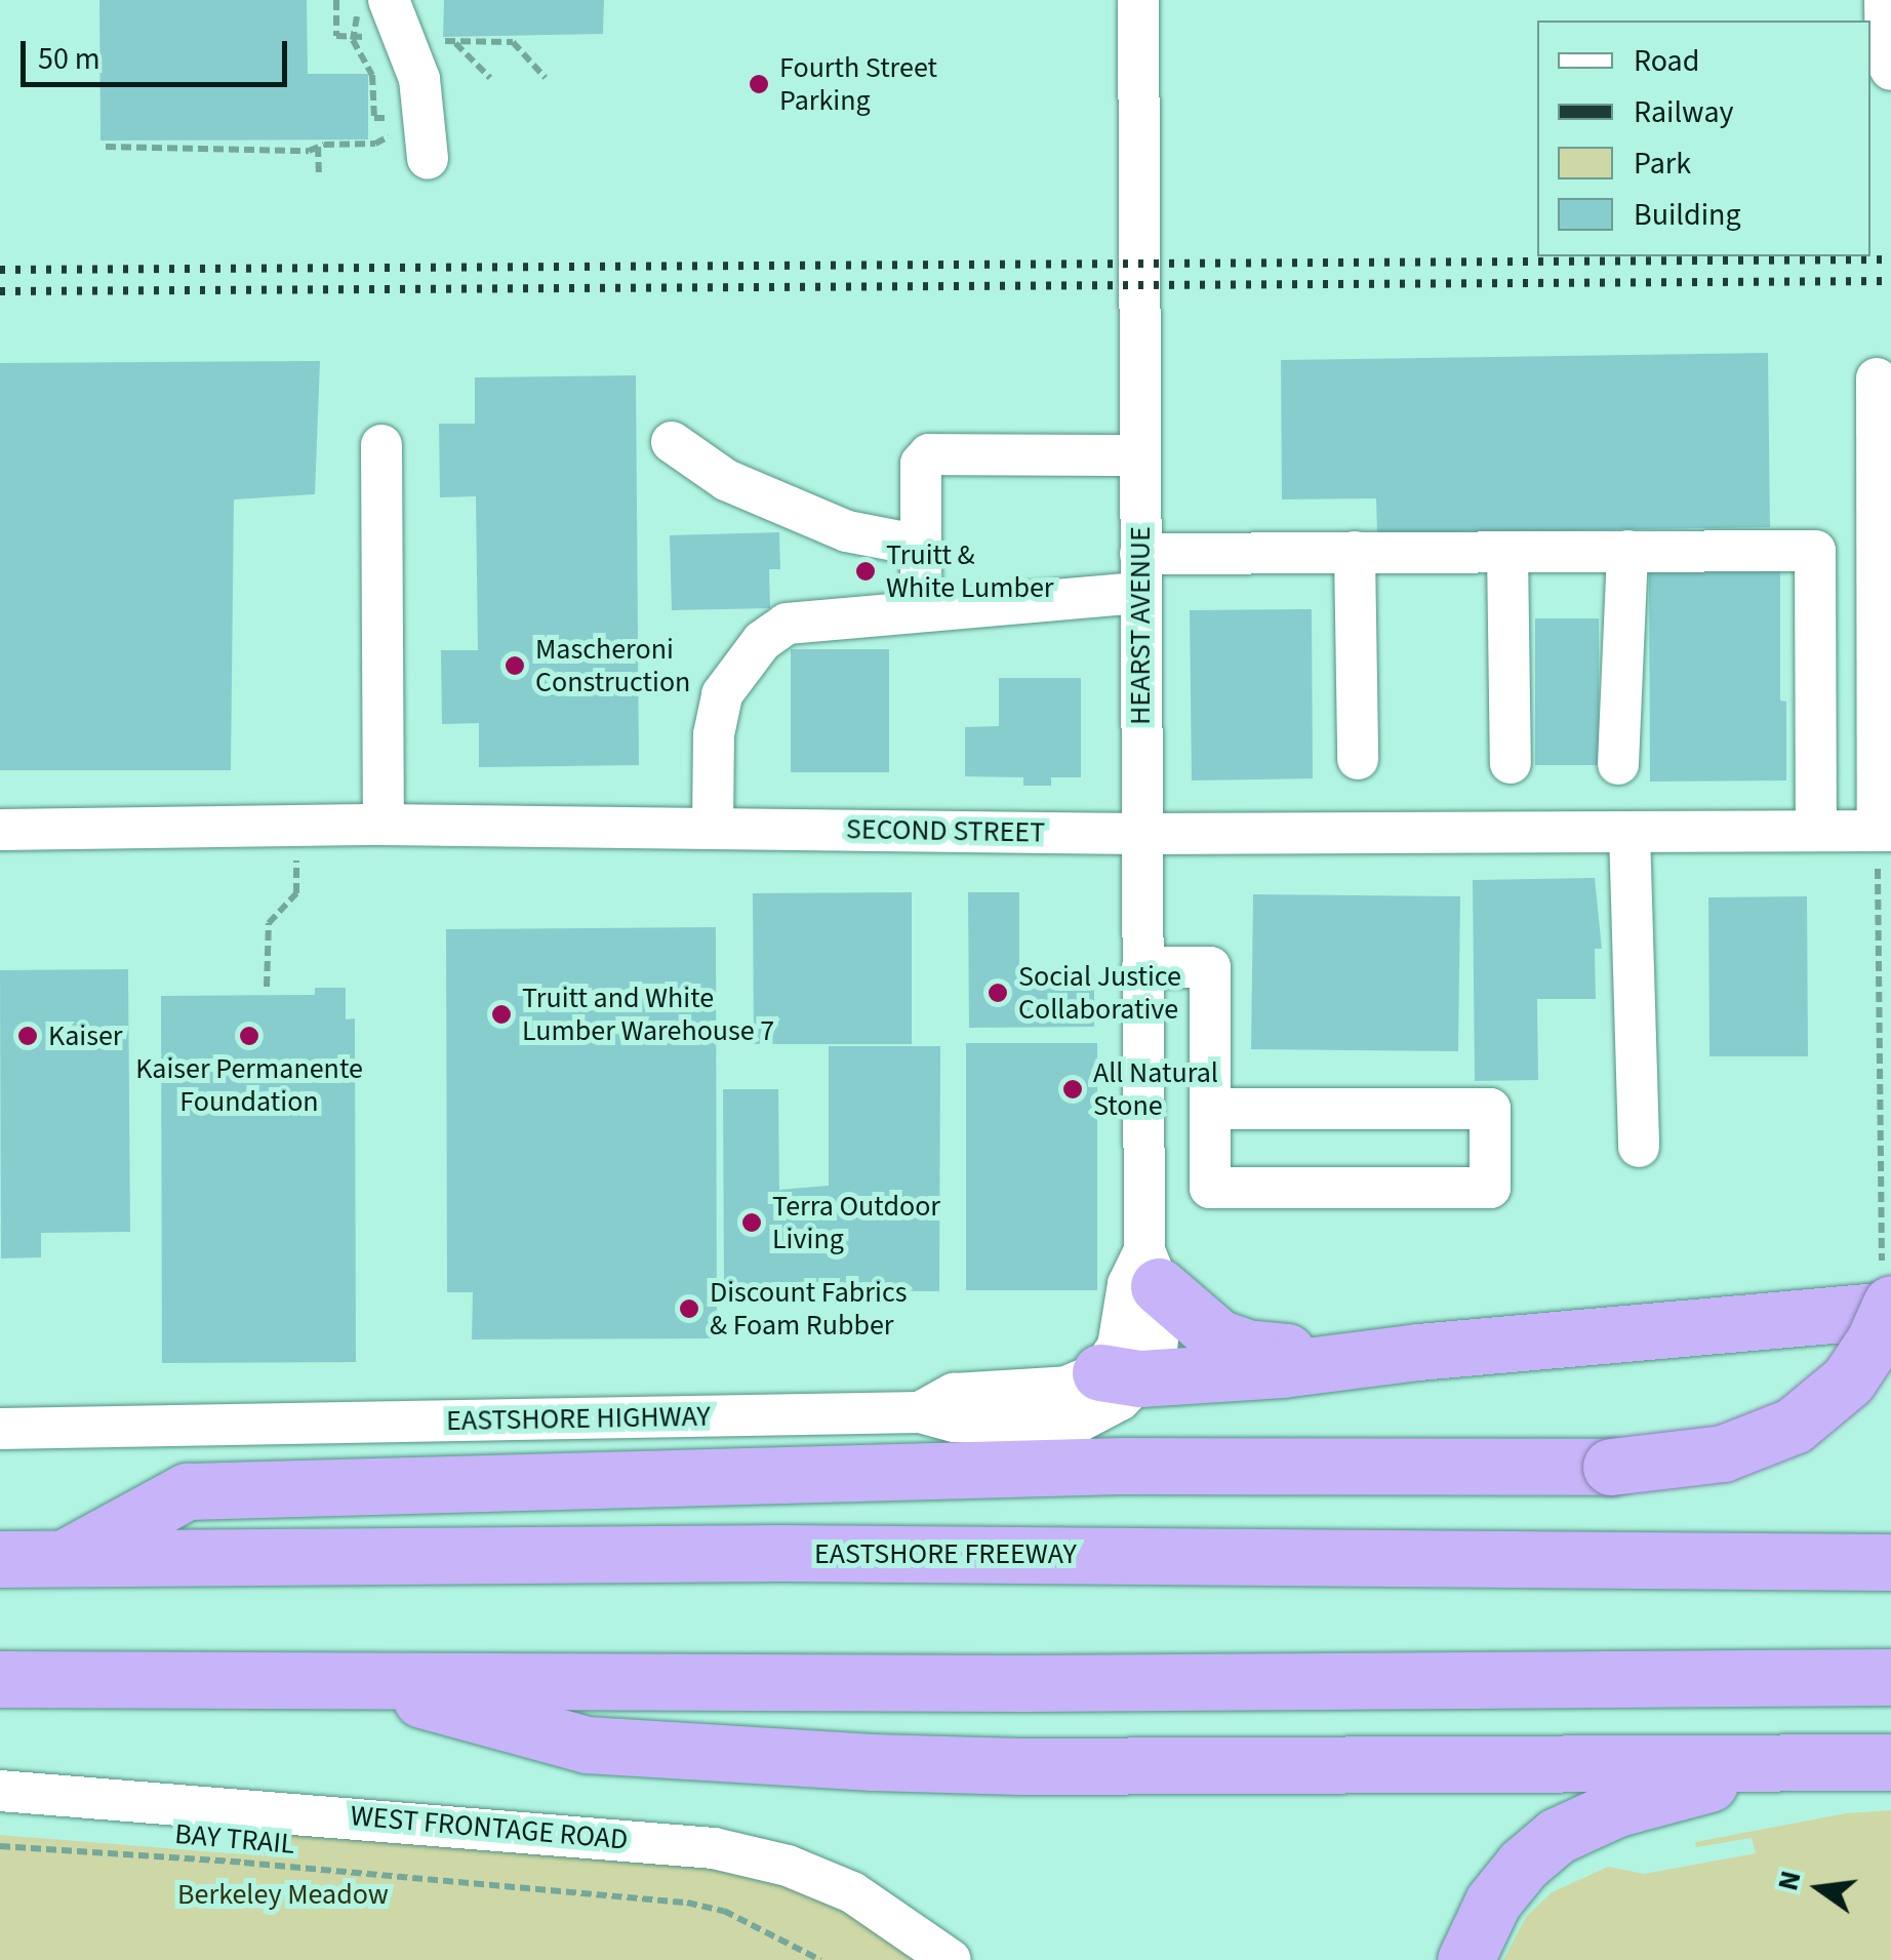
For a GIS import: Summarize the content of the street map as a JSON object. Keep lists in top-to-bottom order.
{
  "streets": {
    "highway": ["EASTSHORE FREEWAY"],
    "street": [
      "HEARST AVENUE",
      "SECOND STREET",
      "EASTSHORE HIGHWAY",
      "WEST FRONTAGE ROAD"
    ],
    "path": ["BAY TRAIL"]
  },
  "crossings": [
    ["HEARST AVENUE", "SECOND STREET"],
    ["HEARST AVENUE", "EASTSHORE HIGHWAY"]
  ],
  "parks": ["Berkeley Meadow"],
  "places": [
    "Fourth Street Parking",
    "Truitt & White Lumber",
    "Mascheroni Construction",
    "Social Justice Collaborative",
    "Truitt and White Lumber Warehouse 7",
    "Kaiser",
    "Kaiser Permanente Foundation",
    "All Natural Stone",
    "Terra Outdoor Living",
    "Discount Fabrics & Foam Rubber"
  ],
  "legend": [
    "Road",
    "Railway",
    "Park",
    "Building"
  ],
  "scale_bar": "50 m",
  "north": "left"
}
